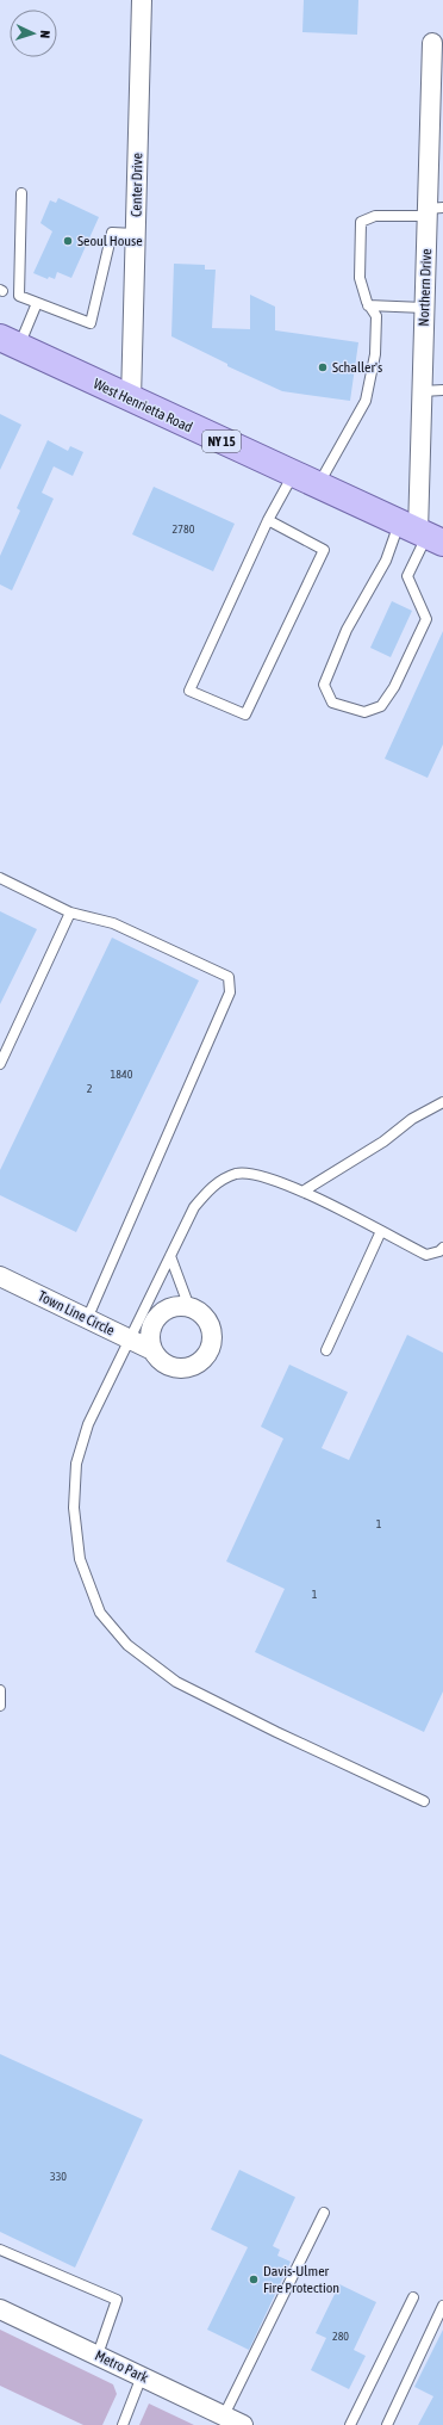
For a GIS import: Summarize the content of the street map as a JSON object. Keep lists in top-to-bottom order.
{
  "streets": {
    "main road": ["West Henrietta Road", "NY 15"],
    "street": [
      "Center Drive",
      "Northern Drive",
      "Town Line Circle",
      "Metro Park"
    ]
  },
  "crossings": [
    ["Center Drive", "West Henrietta Road"],
    ["Northern Drive", "West Henrietta Road"]
  ],
  "places": ["Seoul House", "Schaller's", "Davis-Ulmer Fire Protection"],
  "house_numbers": [
    "2780",
    "1840",
    "2",
    "1",
    "1",
    "330",
    "280"
  ],
  "north": "right"
}
